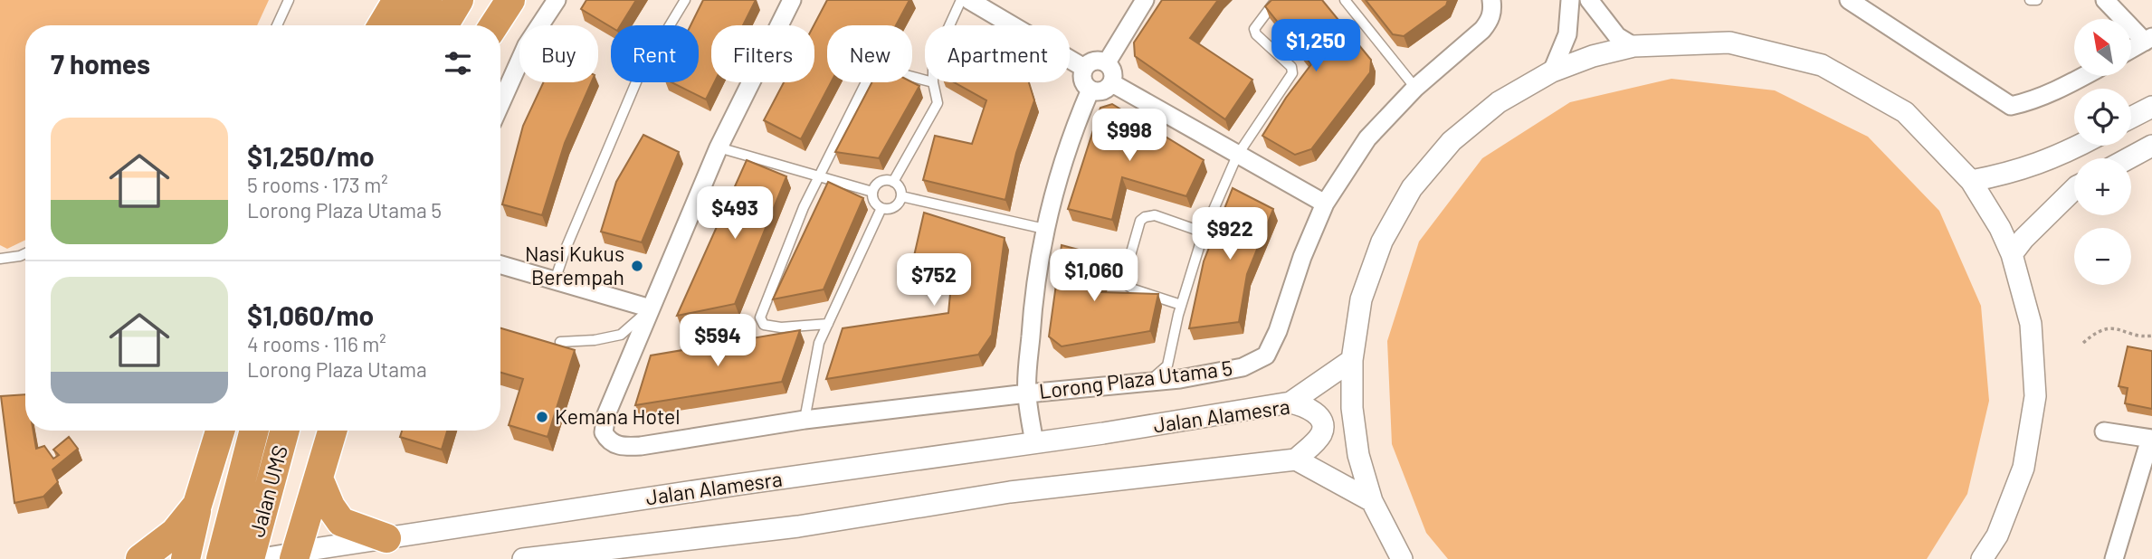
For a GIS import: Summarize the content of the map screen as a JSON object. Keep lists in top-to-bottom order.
{
  "streets": {
    "highway": ["Jalan UMS"],
    "street": ["Lorong Plaza Utama 5", "Jalan Alamesra"]
  },
  "places": ["Nasi Kukus Berempah", "Kemana Hotel"],
  "north": "top left",
  "page": {
    "map_buttons": ["+", "−"],
    "price": [
      "$1,250",
      "$998",
      "$493",
      "$922",
      "$1,060",
      "$752",
      "$594"
    ],
    "chip": [
      "Buy",
      "Rent",
      "Filters",
      "New",
      "Apartment"
    ],
    "heading": "7 homes",
    "list": [
      {
        "name": "$1,250/mo",
        "note": "5 rooms · 173 m² · Lorong Plaza Utama 5"
      },
      {
        "name": "$1,060/mo",
        "note": "4 rooms · 116 m² · Lorong Plaza Utama"
      }
    ]
  }
}
